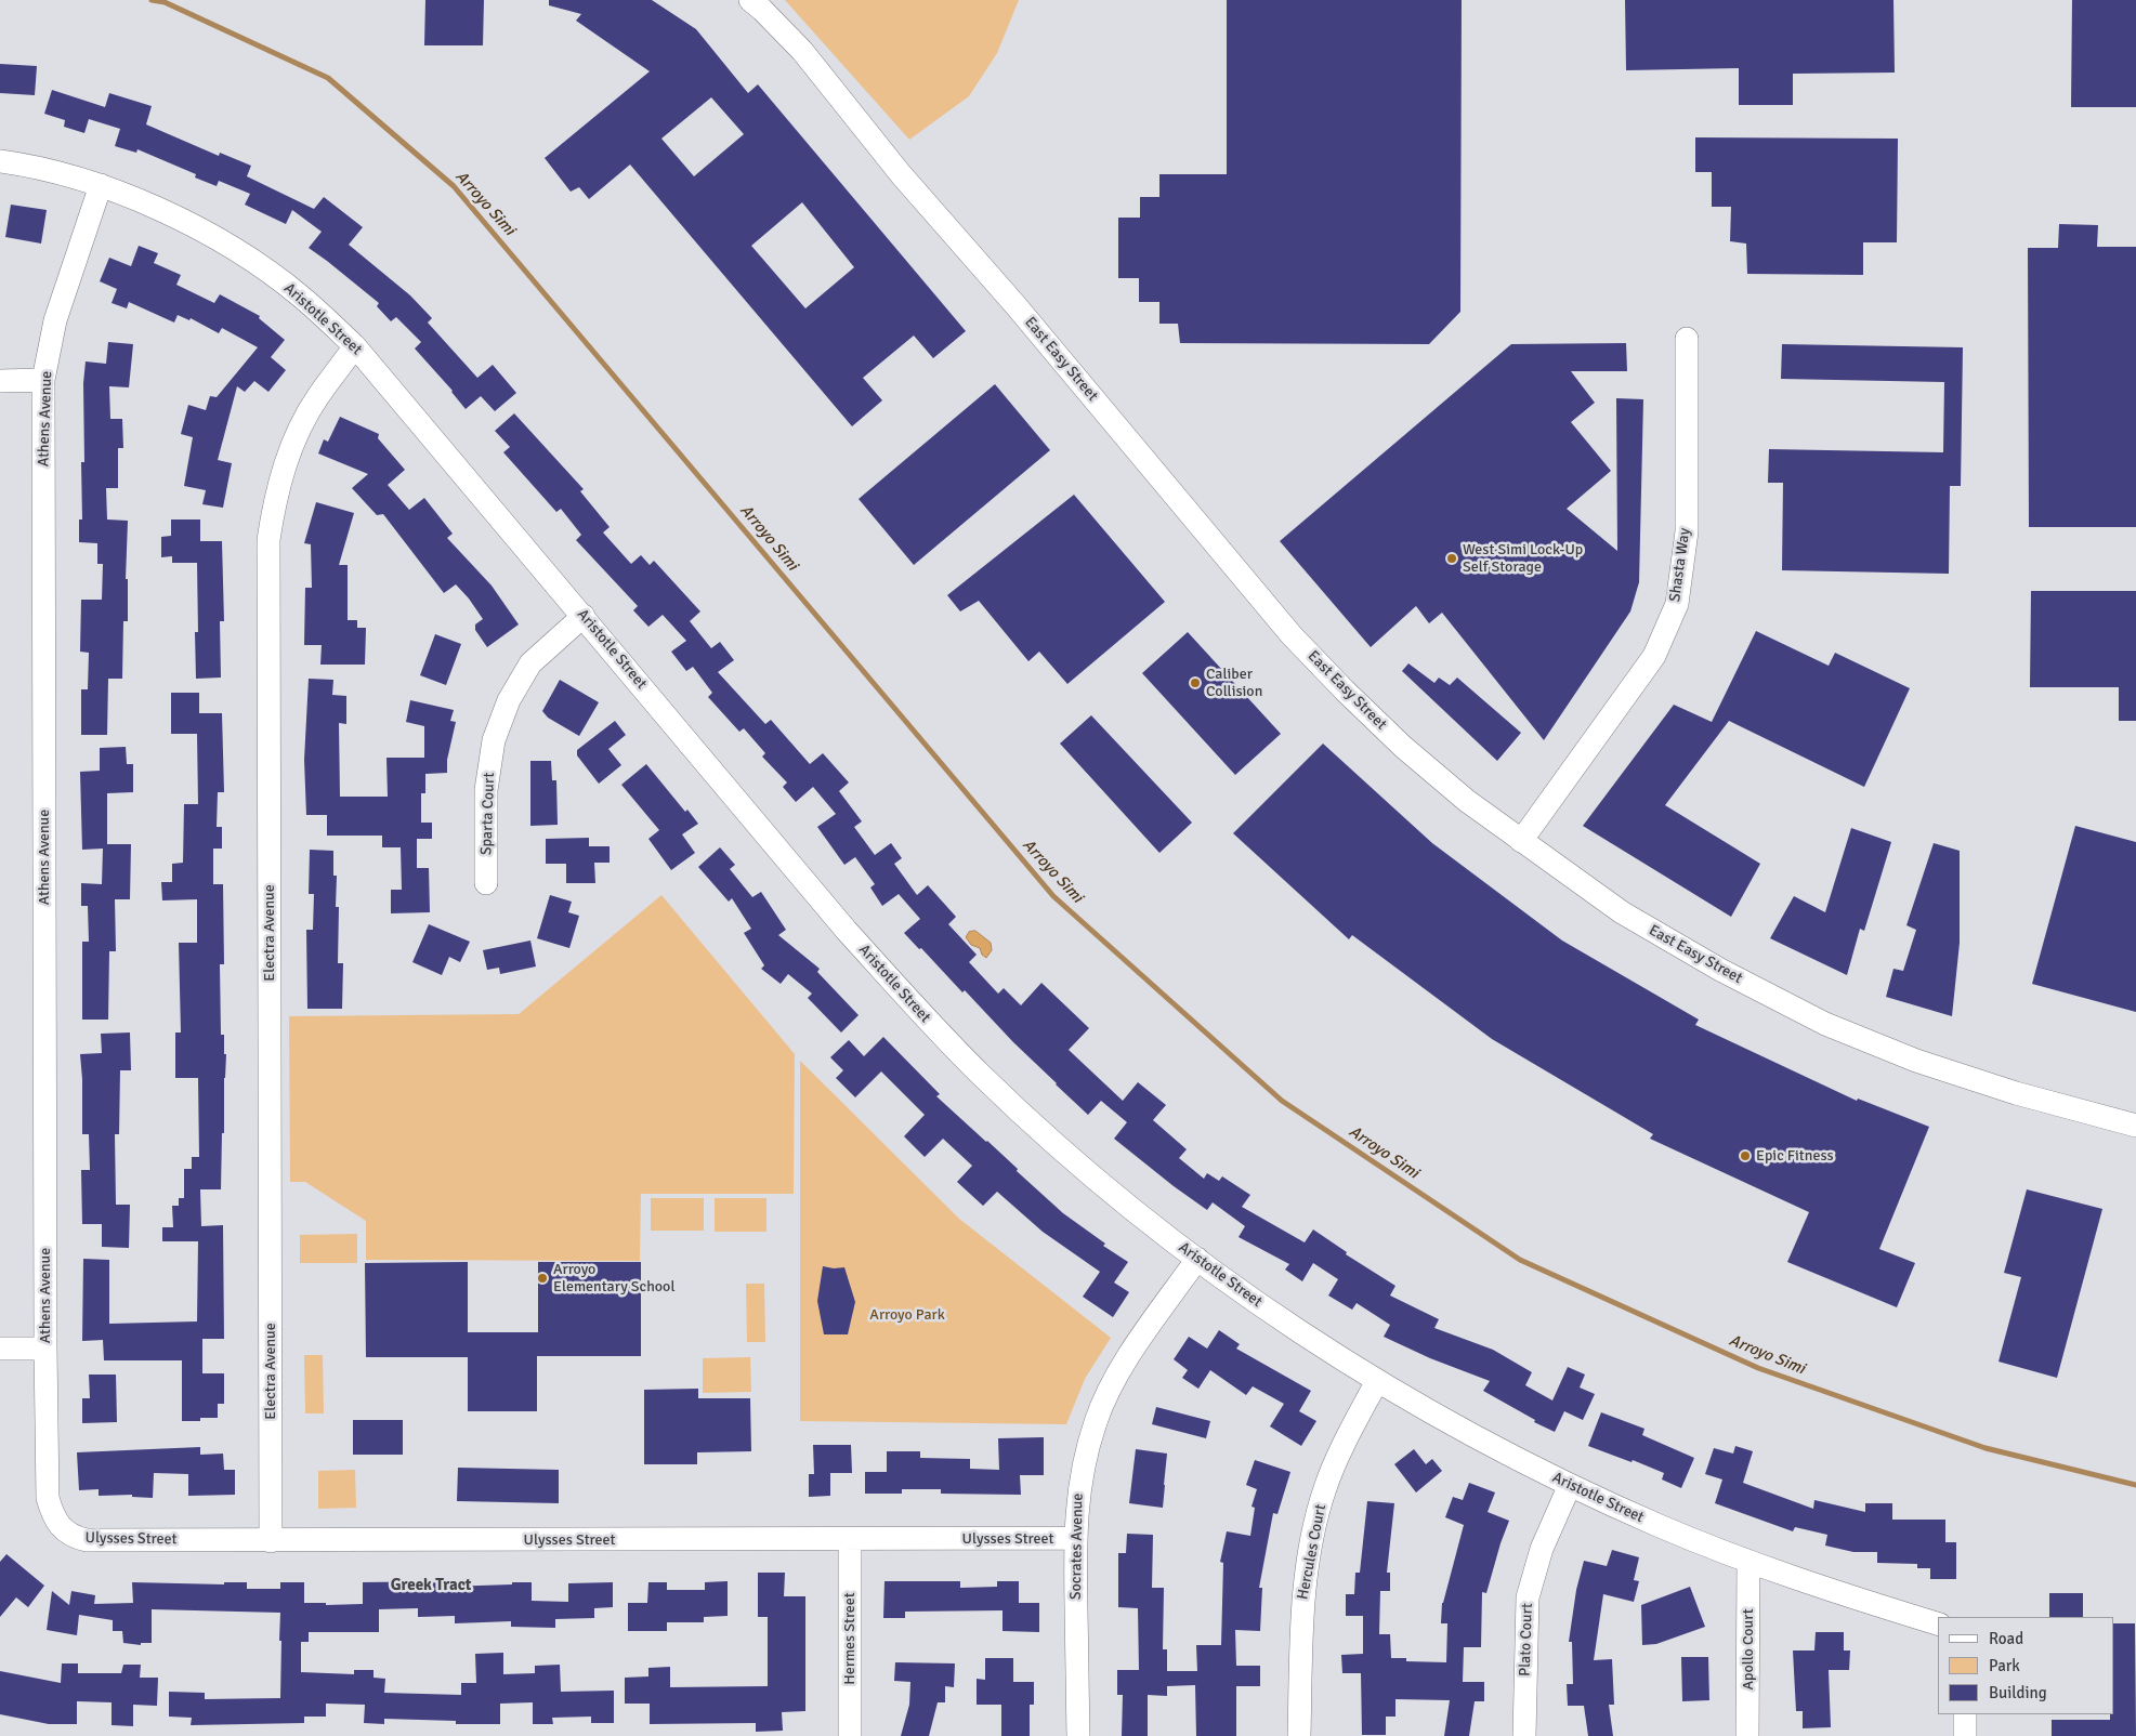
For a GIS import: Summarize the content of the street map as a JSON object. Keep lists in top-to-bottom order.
{
  "streets": {
    "street": [
      "Aristotle Street",
      "East Easy Street",
      "Athens Avenue",
      "Shasta Way",
      "Sparta Court",
      "Electra Avenue",
      "Ulysses Street",
      "Socrates Avenue",
      "Hercules Court",
      "Hermes Street",
      "Plato Court",
      "Apollo Court"
    ]
  },
  "crossings": [
    ["Aristotle Street", "Athens Avenue"],
    ["Aristotle Street", "Sparta Court"],
    ["Aristotle Street", "Electra Avenue"],
    ["Aristotle Street", "Socrates Avenue"],
    ["Aristotle Street", "Hercules Court"],
    ["Aristotle Street", "Plato Court"],
    ["Aristotle Street", "Apollo Court"],
    ["East Easy Street", "Shasta Way"],
    ["Athens Avenue", "Ulysses Street"],
    ["Electra Avenue", "Ulysses Street"],
    ["Ulysses Street", "Socrates Avenue"],
    ["Ulysses Street", "Hermes Street"]
  ],
  "districts": ["Greek Tract"],
  "water": ["Arroyo Simi"],
  "parks": ["Arroyo Park"],
  "places": [
    "West Simi Lock-Up Self Storage",
    "Caliber Collision",
    "Epic Fitness",
    "Arroyo Elementary School"
  ],
  "legend": ["Road", "Park", "Building"]
}
